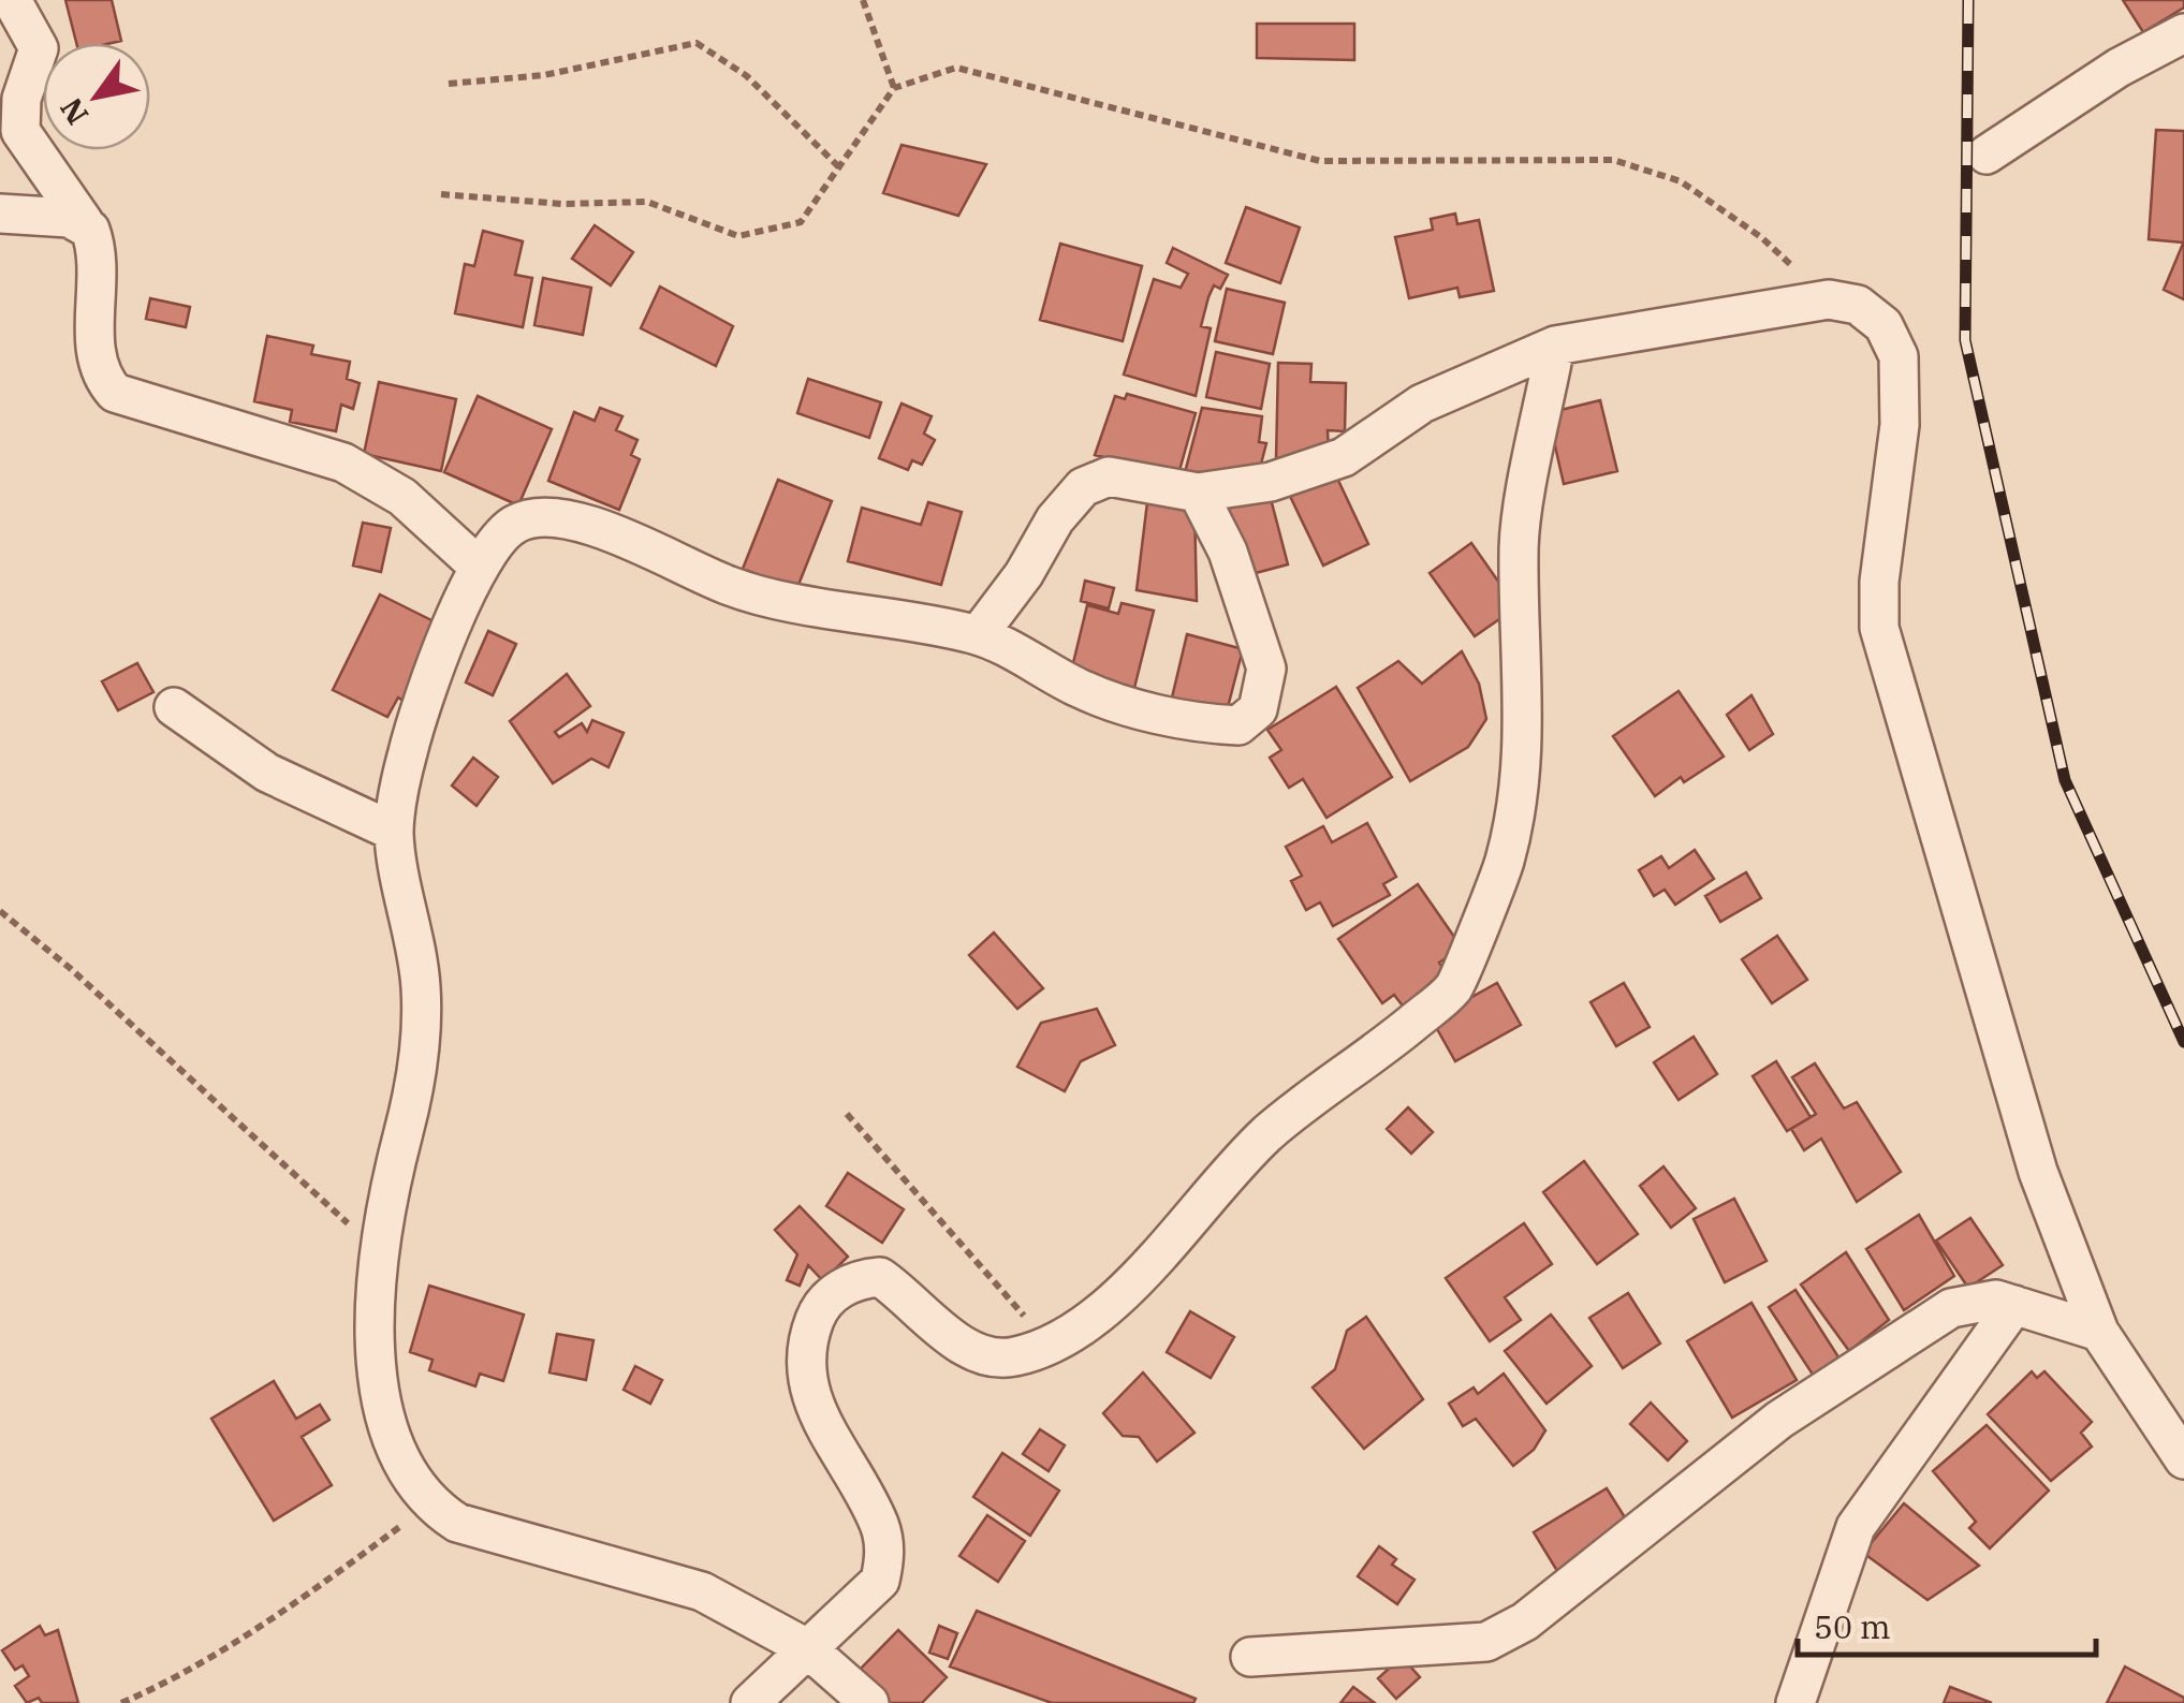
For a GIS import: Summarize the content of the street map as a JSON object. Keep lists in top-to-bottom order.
{
  "scale_bar": "50 m",
  "north": "bottom left"
}
